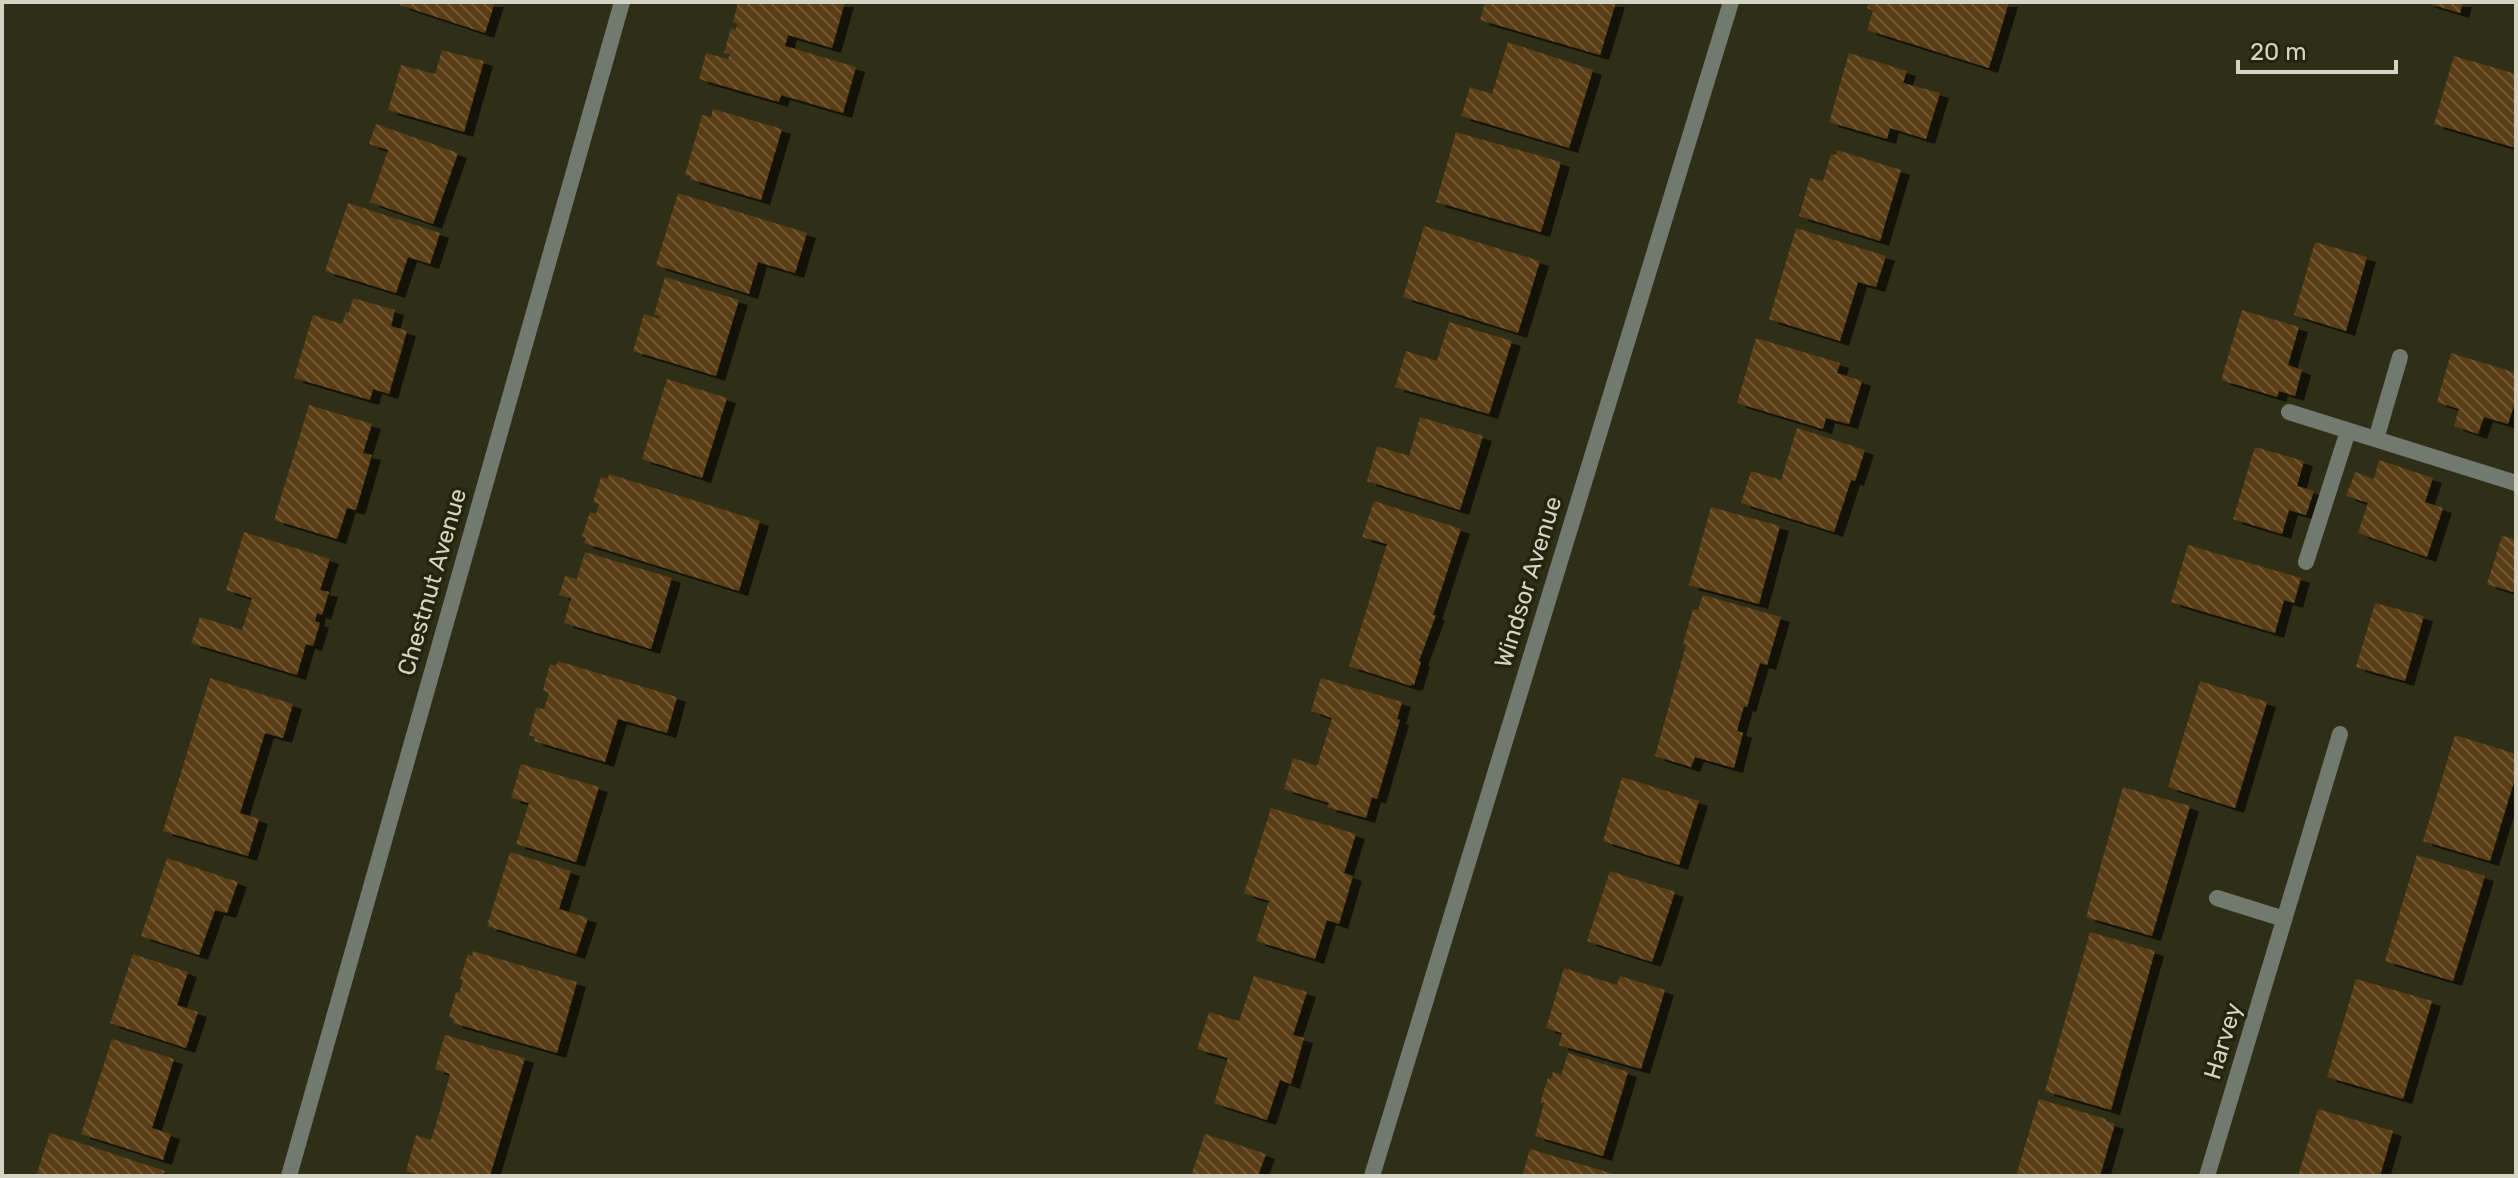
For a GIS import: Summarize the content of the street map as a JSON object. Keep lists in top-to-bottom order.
{
  "streets": {
    "street": ["Chestnut Avenue", "Windsor Avenue", "Harvey"]
  },
  "scale_bar": "20 m"
}
